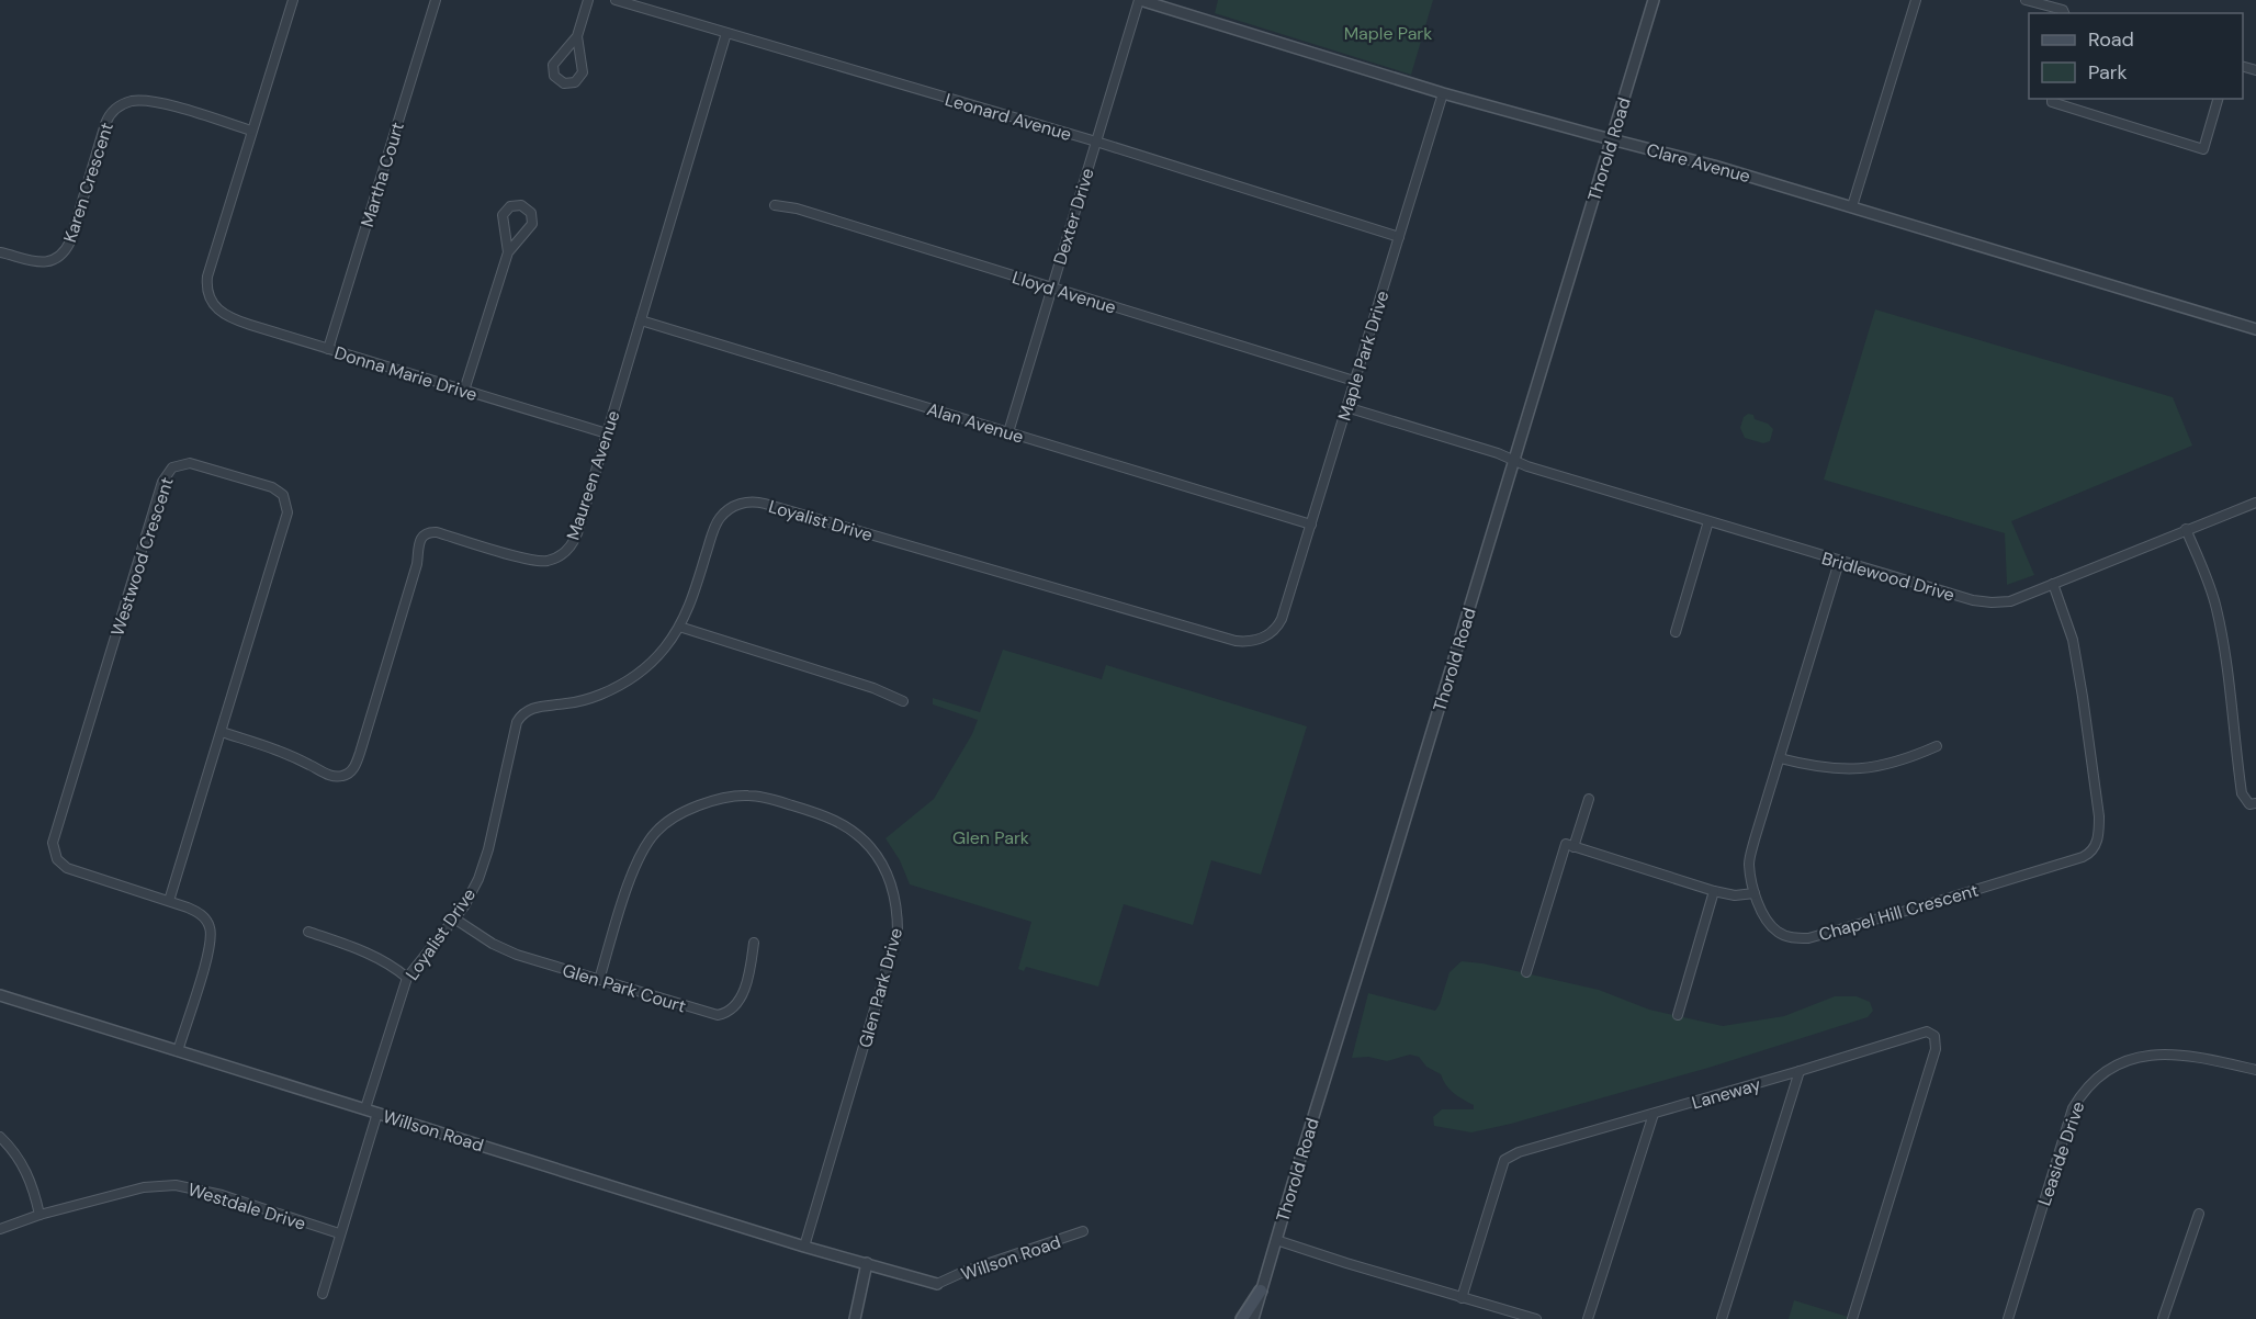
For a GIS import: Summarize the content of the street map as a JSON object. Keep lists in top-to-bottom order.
{
  "streets": {
    "street": [
      "Leonard Avenue",
      "Thorold Road",
      "Clare Avenue",
      "Martha Court",
      "Karen Crescent",
      "Dexter Drive",
      "Lloyd Avenue",
      "Maple Park Drive",
      "Donna Marie Drive",
      "Alan Avenue",
      "Maureen Avenue",
      "Loyalist Drive",
      "Westwood Crescent",
      "Bridlewood Drive",
      "Chapel Hill Crescent",
      "Glen Park Court",
      "Glen Park Drive",
      "Laneway",
      "Willson Road",
      "Leaside Drive",
      "Westdale Drive"
    ]
  },
  "crossings": [
    ["Leonard Avenue", "Dexter Drive"],
    ["Leonard Avenue", "Maple Park Drive"],
    ["Leonard Avenue", "Maureen Avenue"],
    ["Thorold Road", "Clare Avenue"],
    ["Thorold Road", "Bridlewood Drive"],
    ["Clare Avenue", "Dexter Drive"],
    ["Clare Avenue", "Maple Park Drive"],
    ["Martha Court", "Donna Marie Drive"],
    ["Karen Crescent", "Donna Marie Drive"],
    ["Dexter Drive", "Lloyd Avenue"],
    ["Dexter Drive", "Alan Avenue"],
    ["Lloyd Avenue", "Maple Park Drive"],
    ["Maple Park Drive", "Alan Avenue"],
    ["Maple Park Drive", "Loyalist Drive"],
    ["Donna Marie Drive", "Maureen Avenue"],
    ["Alan Avenue", "Maureen Avenue"],
    ["Maureen Avenue", "Westwood Crescent"],
    ["Loyalist Drive", "Glen Park Court"],
    ["Loyalist Drive", "Willson Road"],
    ["Westwood Crescent", "Willson Road"],
    ["Bridlewood Drive", "Chapel Hill Crescent"],
    ["Glen Park Court", "Glen Park Drive"],
    ["Glen Park Drive", "Willson Road"]
  ],
  "parks": ["Maple Park", "Glen Park"],
  "legend": ["Road", "Park"]
}
